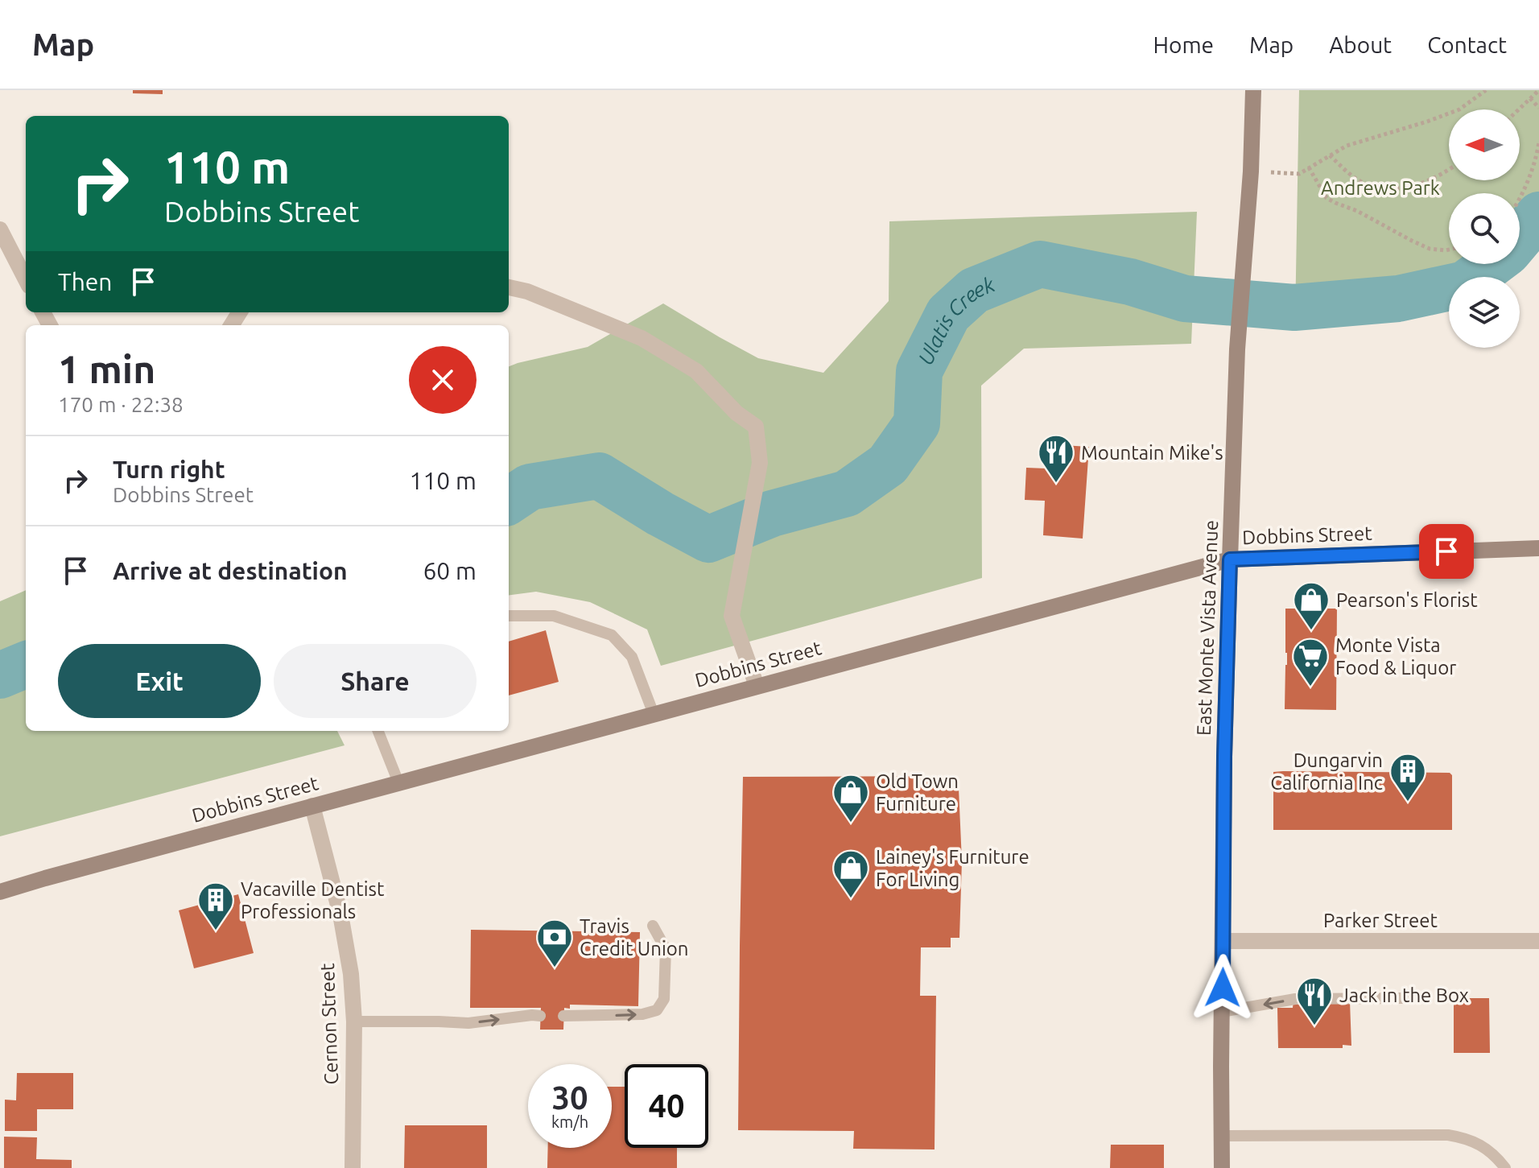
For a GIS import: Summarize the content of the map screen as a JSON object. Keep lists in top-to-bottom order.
{
  "streets": {
    "main road": ["Dobbins Street", "East Monte Vista Avenue"],
    "street": ["Parker Street", "Cernon Street"]
  },
  "crossings": [
    ["Dobbins Street", "East Monte Vista Avenue"],
    ["Dobbins Street", "Cernon Street"],
    ["East Monte Vista Avenue", "Parker Street"]
  ],
  "water": ["Ulatis Creek"],
  "parks": ["Andrews Park"],
  "places": {
    "restaurant": ["Mountain Mike's", "Jack in the Box"],
    "shop": ["Pearson's Florist", "Old Town Furniture", "Lainey's Furniture For Living"],
    "supermarket": ["Monte Vista Food & Liquor"],
    "building": ["Dungarvin California Inc", "Vacaville Dentist Professionals"],
    "bank": ["Travis Credit Union"]
  },
  "north": "left",
  "page": {
    "header": "Map",
    "nav": [
      "Home",
      "Map",
      "About",
      "Contact"
    ],
    "turn": ["110 m", "Dobbins Street"],
    "then": "Then",
    "heading": ["1 min", "170 m · 22:38"],
    "list": [
      {
        "name": "Turn right",
        "note": "Dobbins Street",
        "value": "110 m"
      },
      {
        "name": "Arrive at destination",
        "value": "60 m"
      }
    ],
    "buttons": ["Exit", "Share"],
    "speed": "30 km/h",
    "limit": "40"
  }
}
